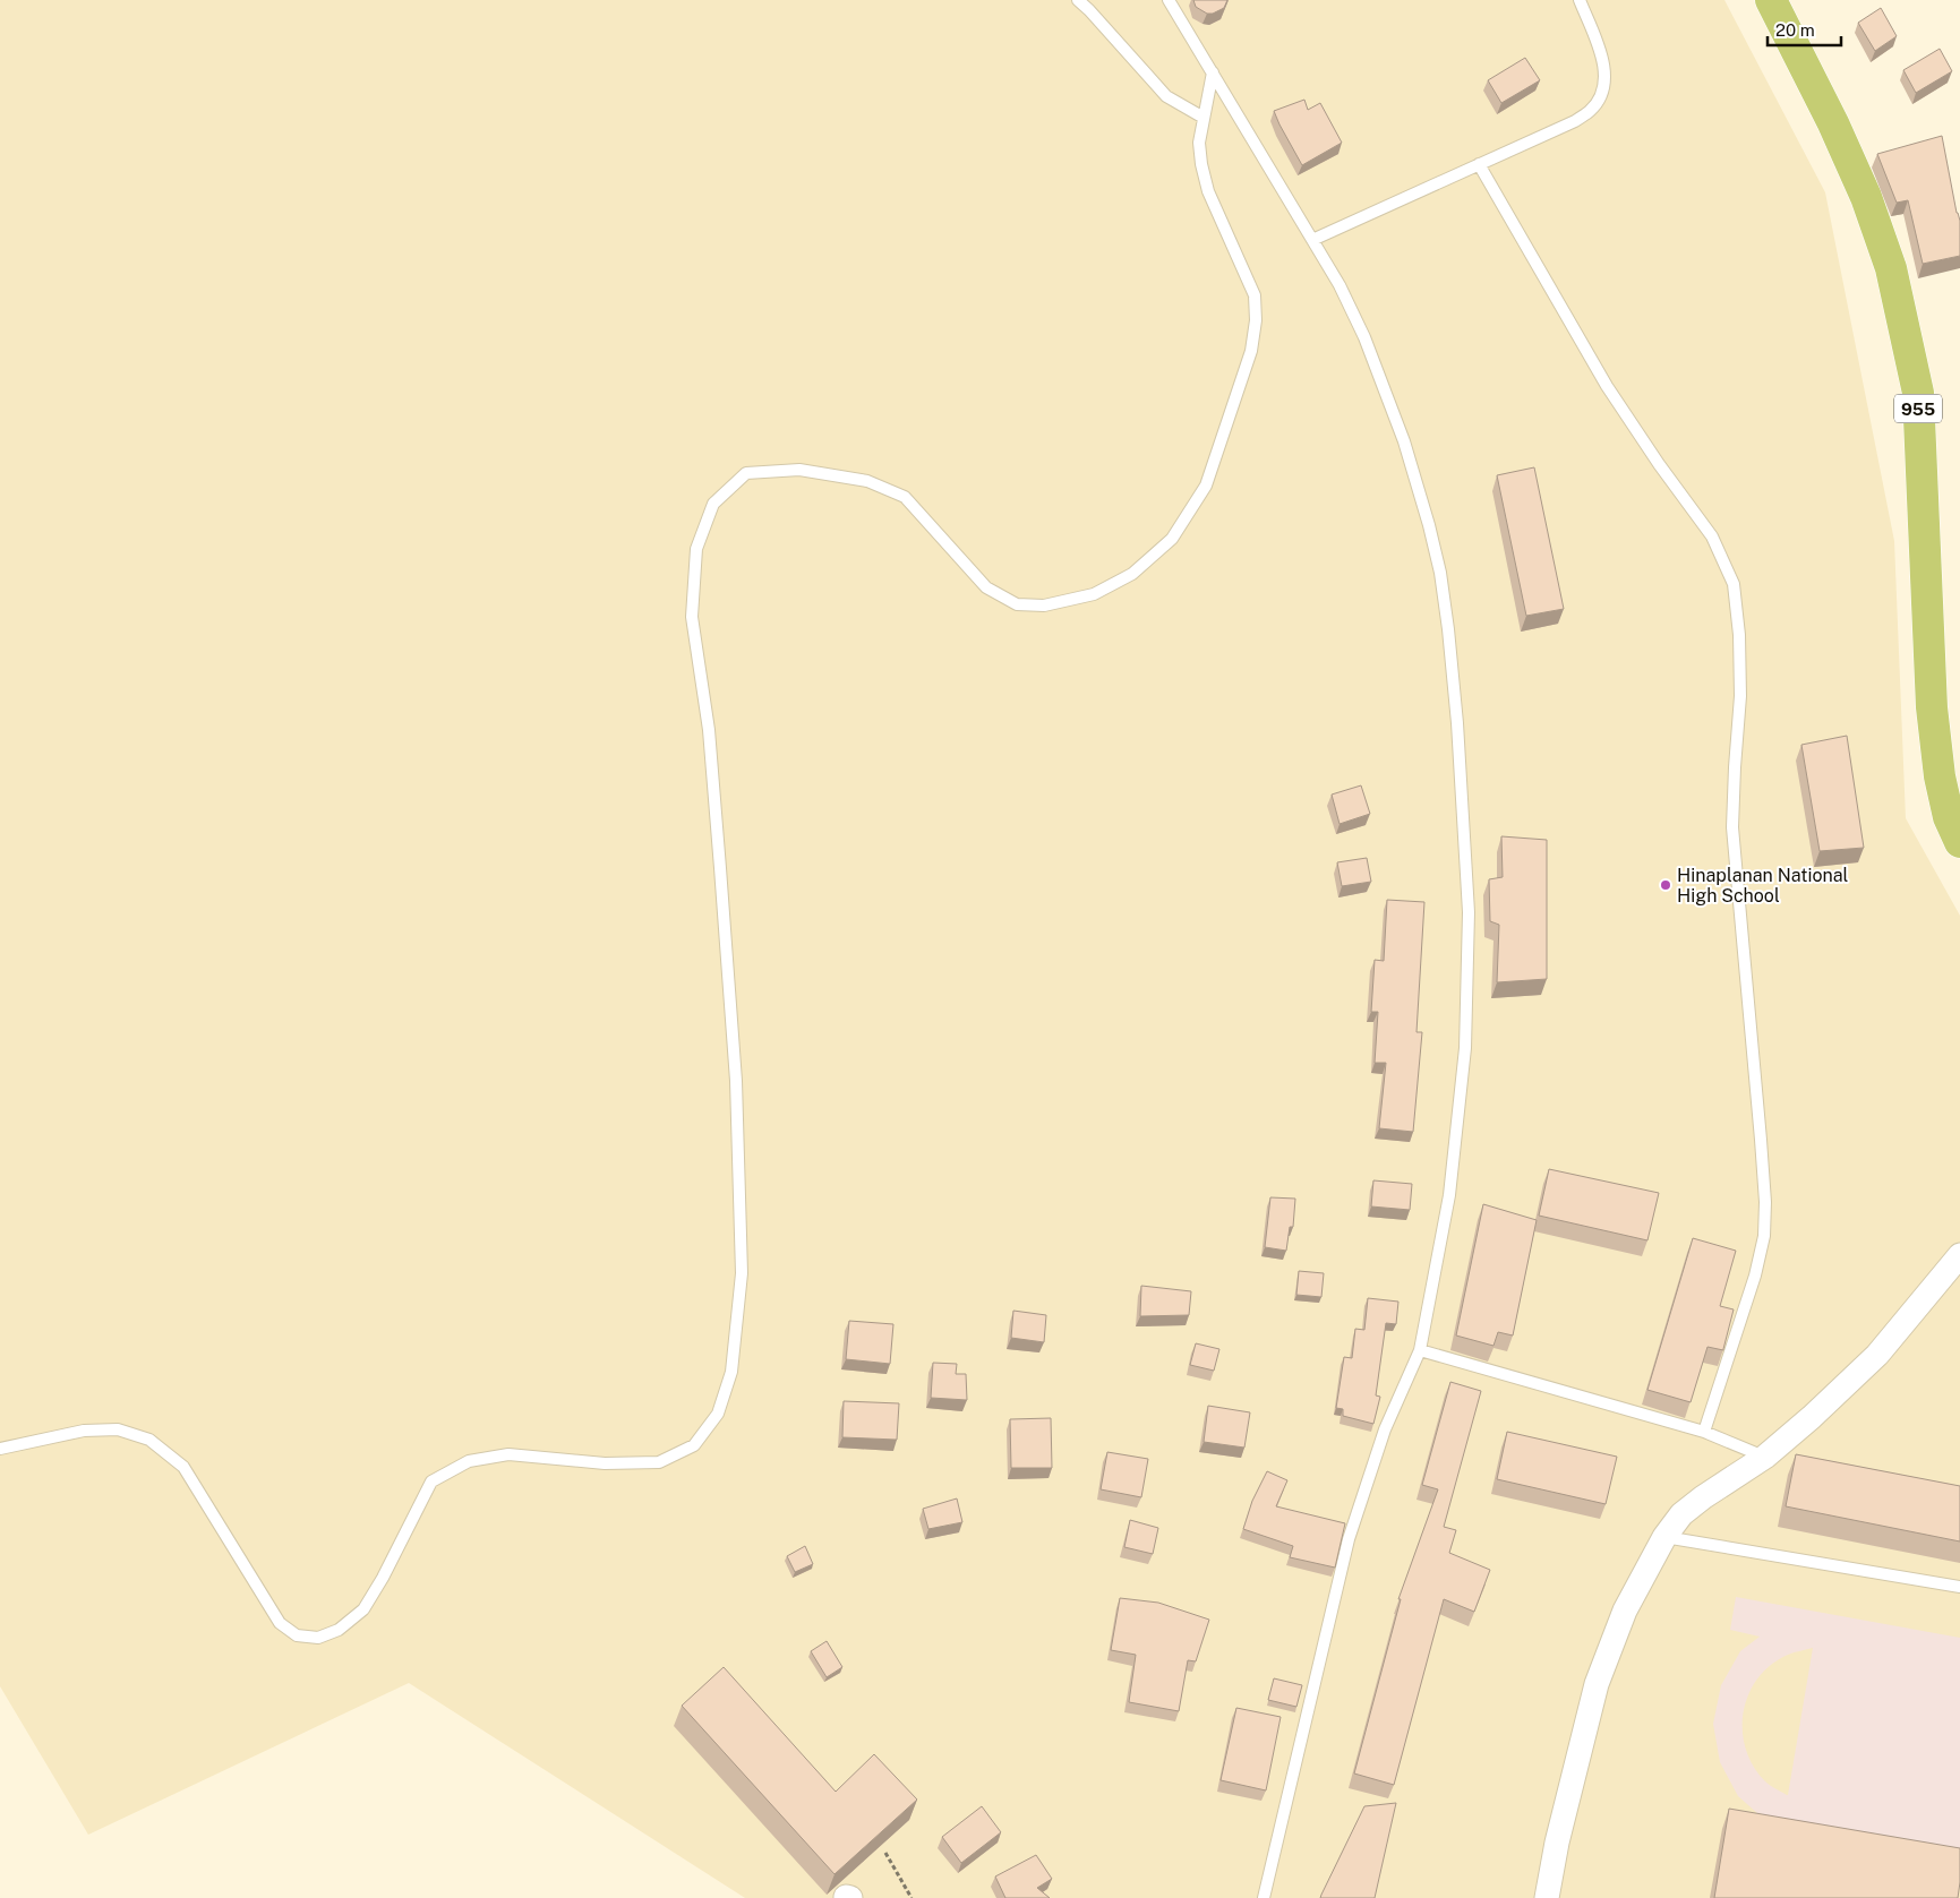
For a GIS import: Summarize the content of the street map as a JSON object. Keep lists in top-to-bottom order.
{
  "streets": {
    "main road": ["955"]
  },
  "places": ["Hinaplanan National High School"],
  "scale_bar": "20 m"
}
